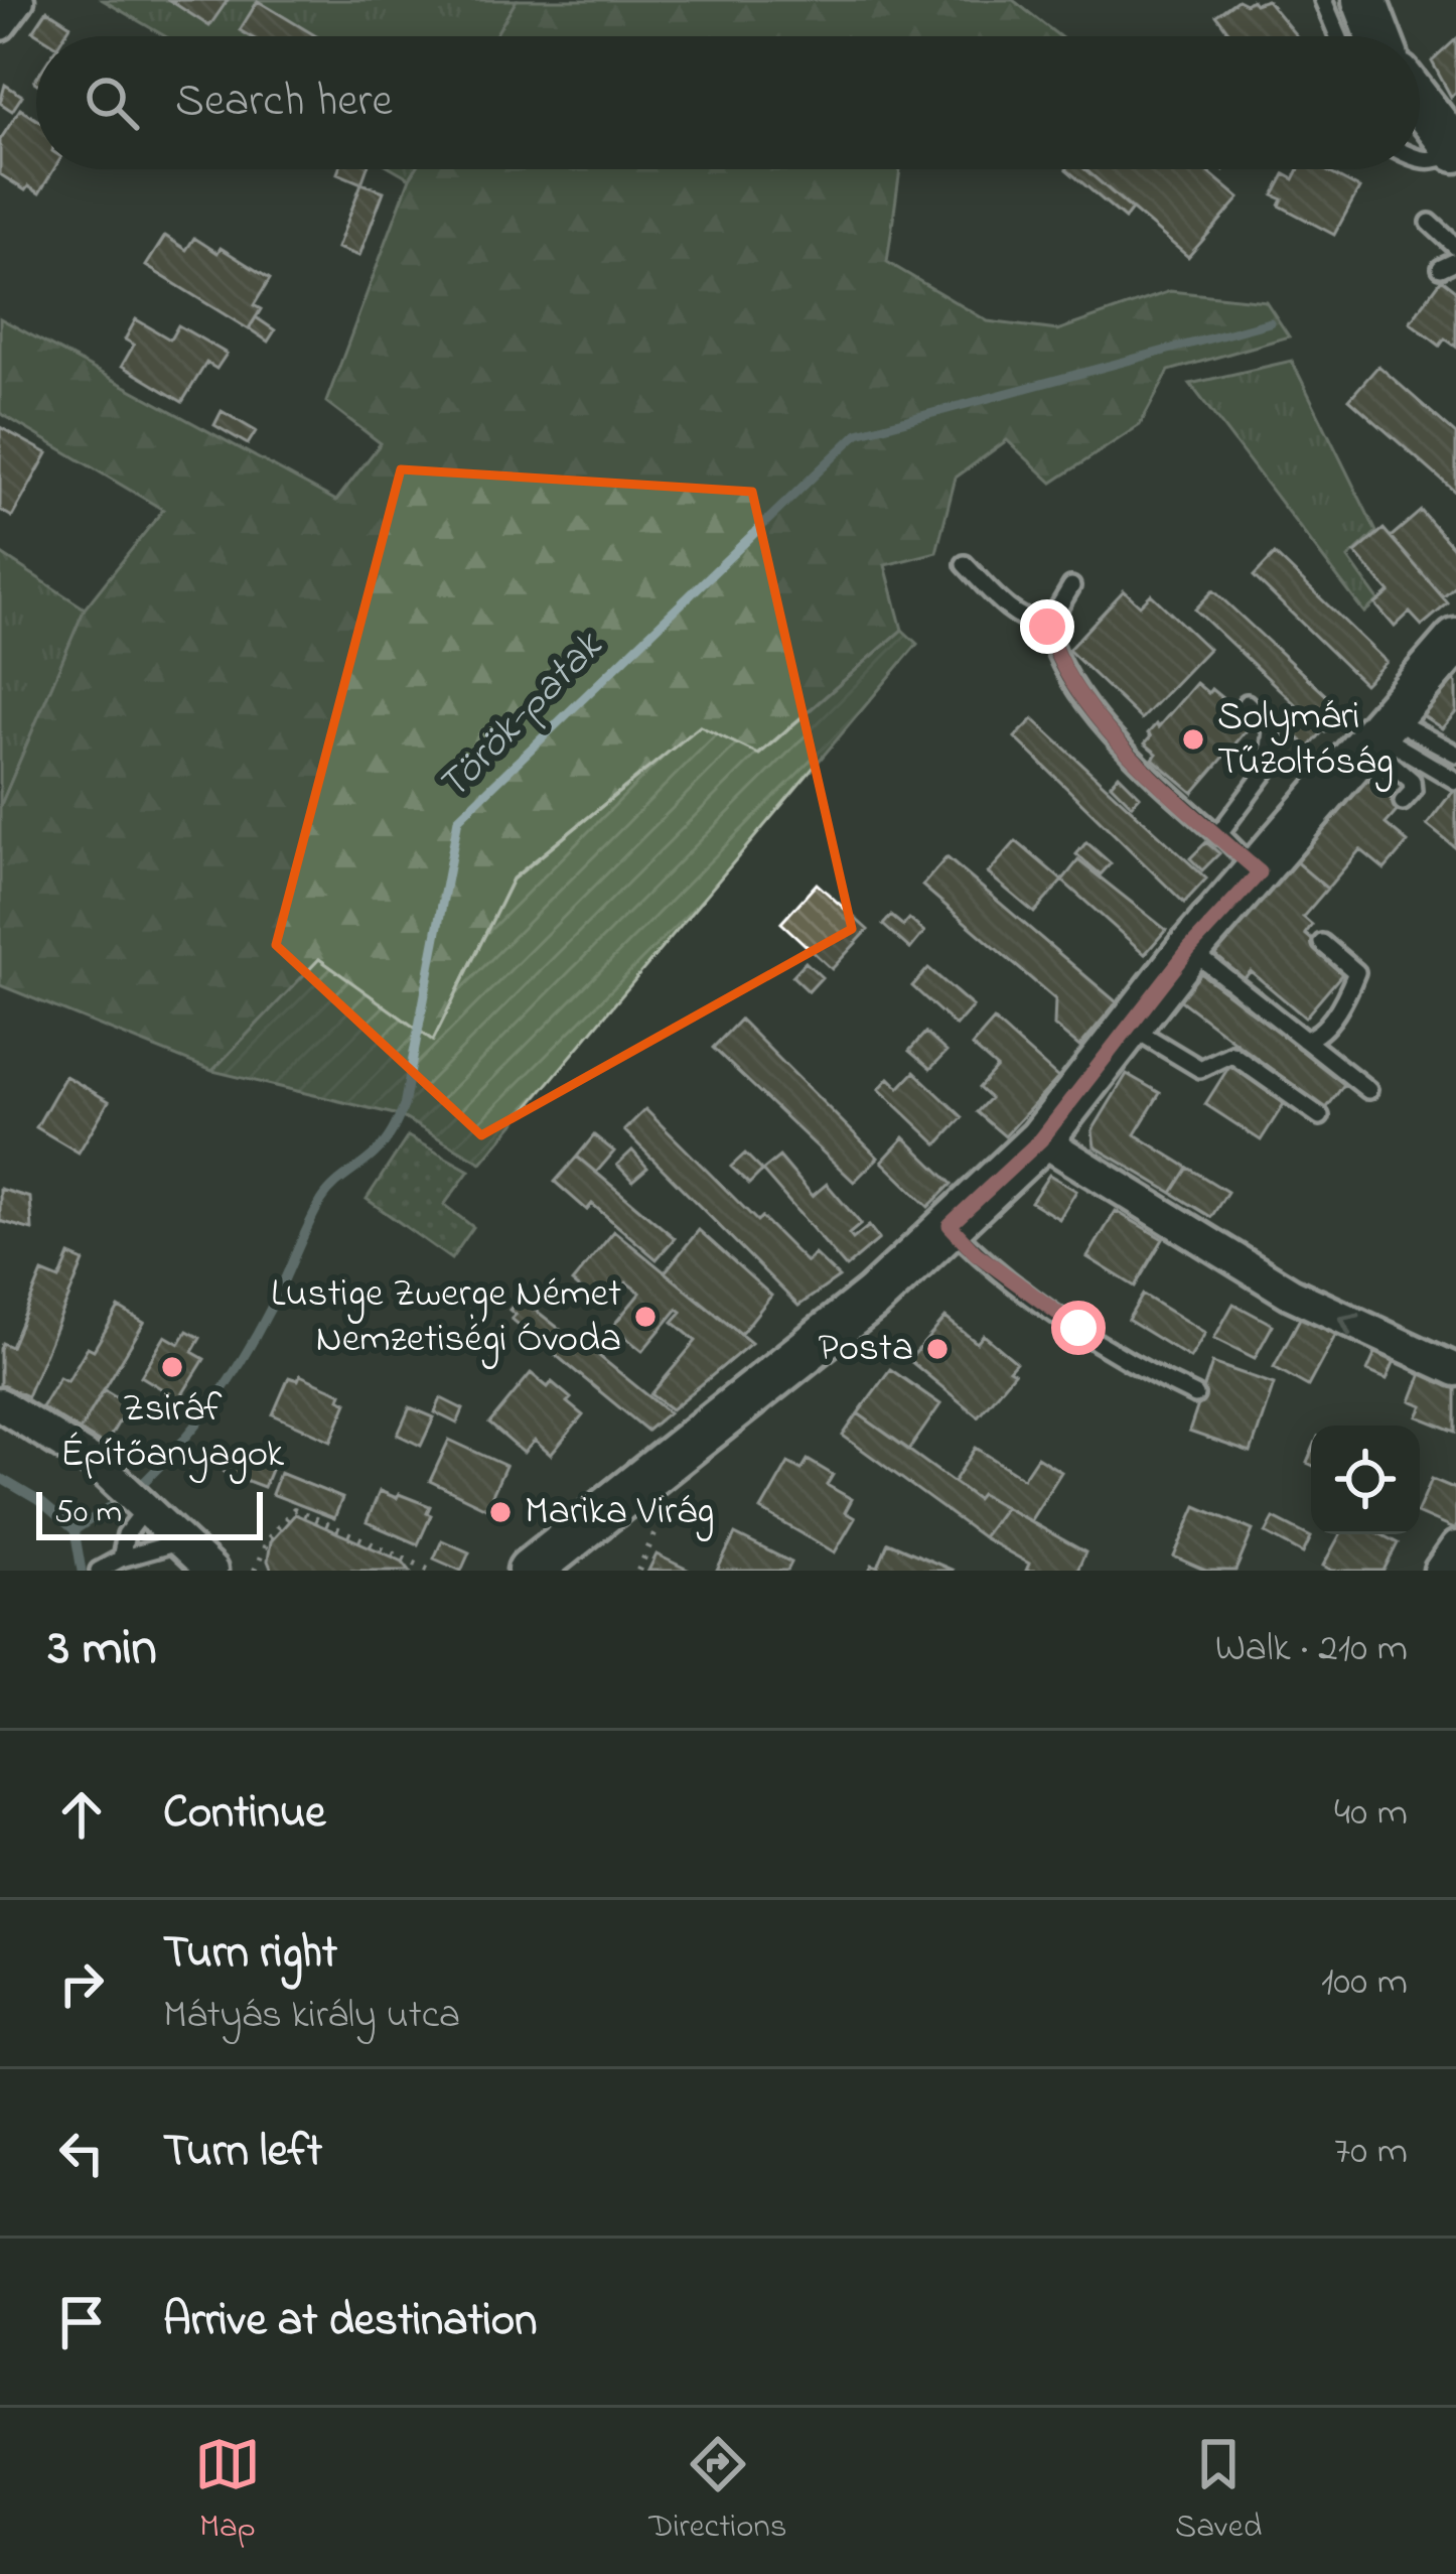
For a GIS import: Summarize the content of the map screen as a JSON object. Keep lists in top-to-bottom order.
{
  "water": ["Török-patak"],
  "places": [
    "Solymári Tűzoltóság",
    "Lustige Zwerge Német Nemzetiségi Óvoda",
    "Posta",
    "Zsiráf Építőanyagok",
    "Marika Virág"
  ],
  "scale_bar": "50 m",
  "page": {
    "search": "Search here",
    "scale": "50 m",
    "heading": ["3 min", "Walk · 210 m"],
    "list": [
      ["Continue", "40 m"],
      ["Turn right", "Mátyás király utca", "100 m"],
      ["Turn left", "70 m"],
      "Arrive at destination"
    ],
    "nav": ["Map", "Directions", "Saved"]
  }
}
